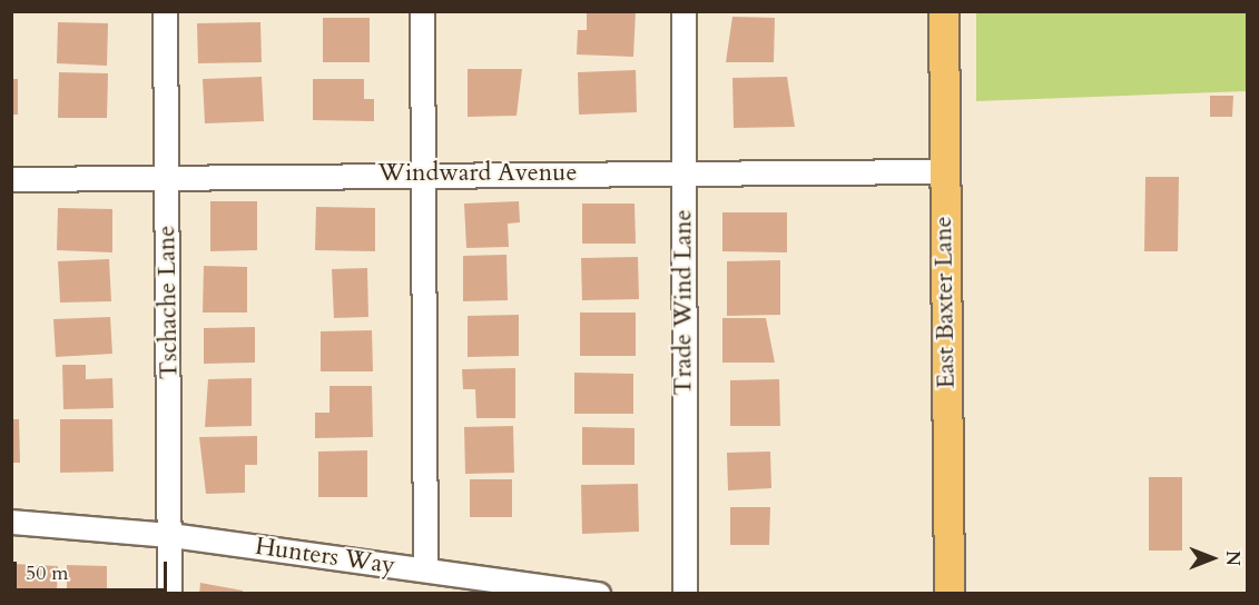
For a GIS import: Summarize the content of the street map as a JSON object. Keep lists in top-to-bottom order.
{
  "streets": {
    "main road": ["East Baxter Lane"],
    "street": [
      "Windward Avenue",
      "Tschache Lane",
      "Trade Wind Lane",
      "Hunters Way"
    ]
  },
  "crossings": [
    ["Windward Avenue", "Tschache Lane"],
    ["Windward Avenue", "Trade Wind Lane"],
    ["Windward Avenue", "East Baxter Lane"],
    ["Tschache Lane", "Hunters Way"]
  ],
  "scale_bar": "50 m",
  "north": "right"
}
